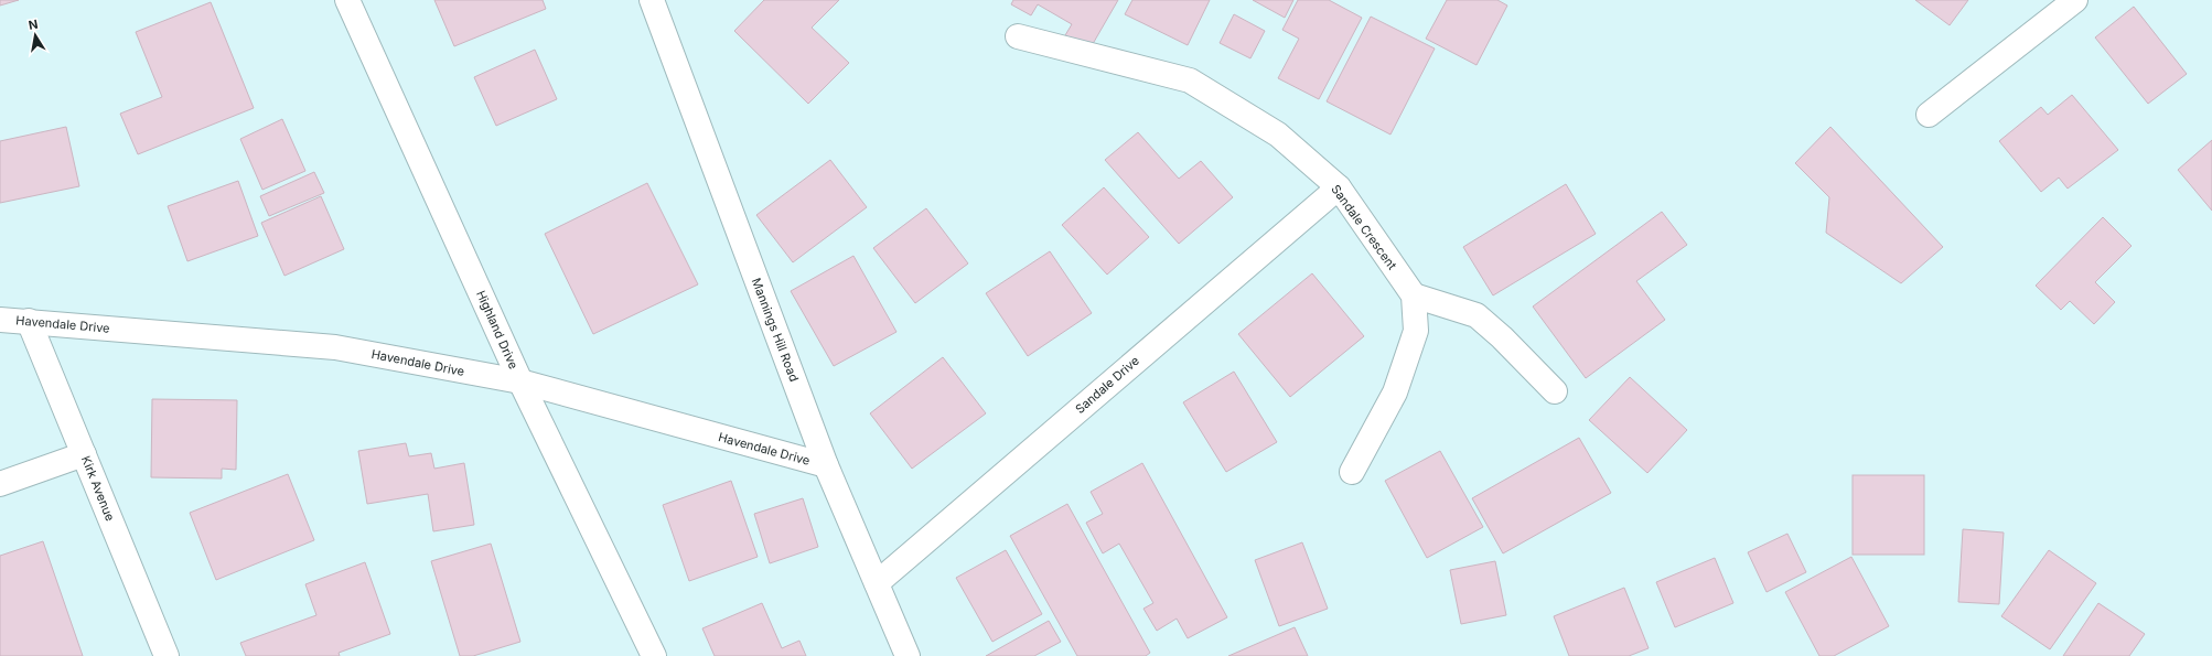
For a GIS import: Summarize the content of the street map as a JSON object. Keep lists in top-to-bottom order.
{
  "streets": {
    "street": [
      "Sandale Crescent",
      "Havendale Drive",
      "Highland Drive",
      "Mannings Hill Road",
      "Sandale Drive",
      "Kirk Avenue"
    ]
  },
  "crossings": [
    ["Sandale Crescent", "Sandale Drive"],
    ["Havendale Drive", "Highland Drive"],
    ["Havendale Drive", "Mannings Hill Road"],
    ["Havendale Drive", "Kirk Avenue"],
    ["Mannings Hill Road", "Sandale Drive"]
  ],
  "north": "top"
}
